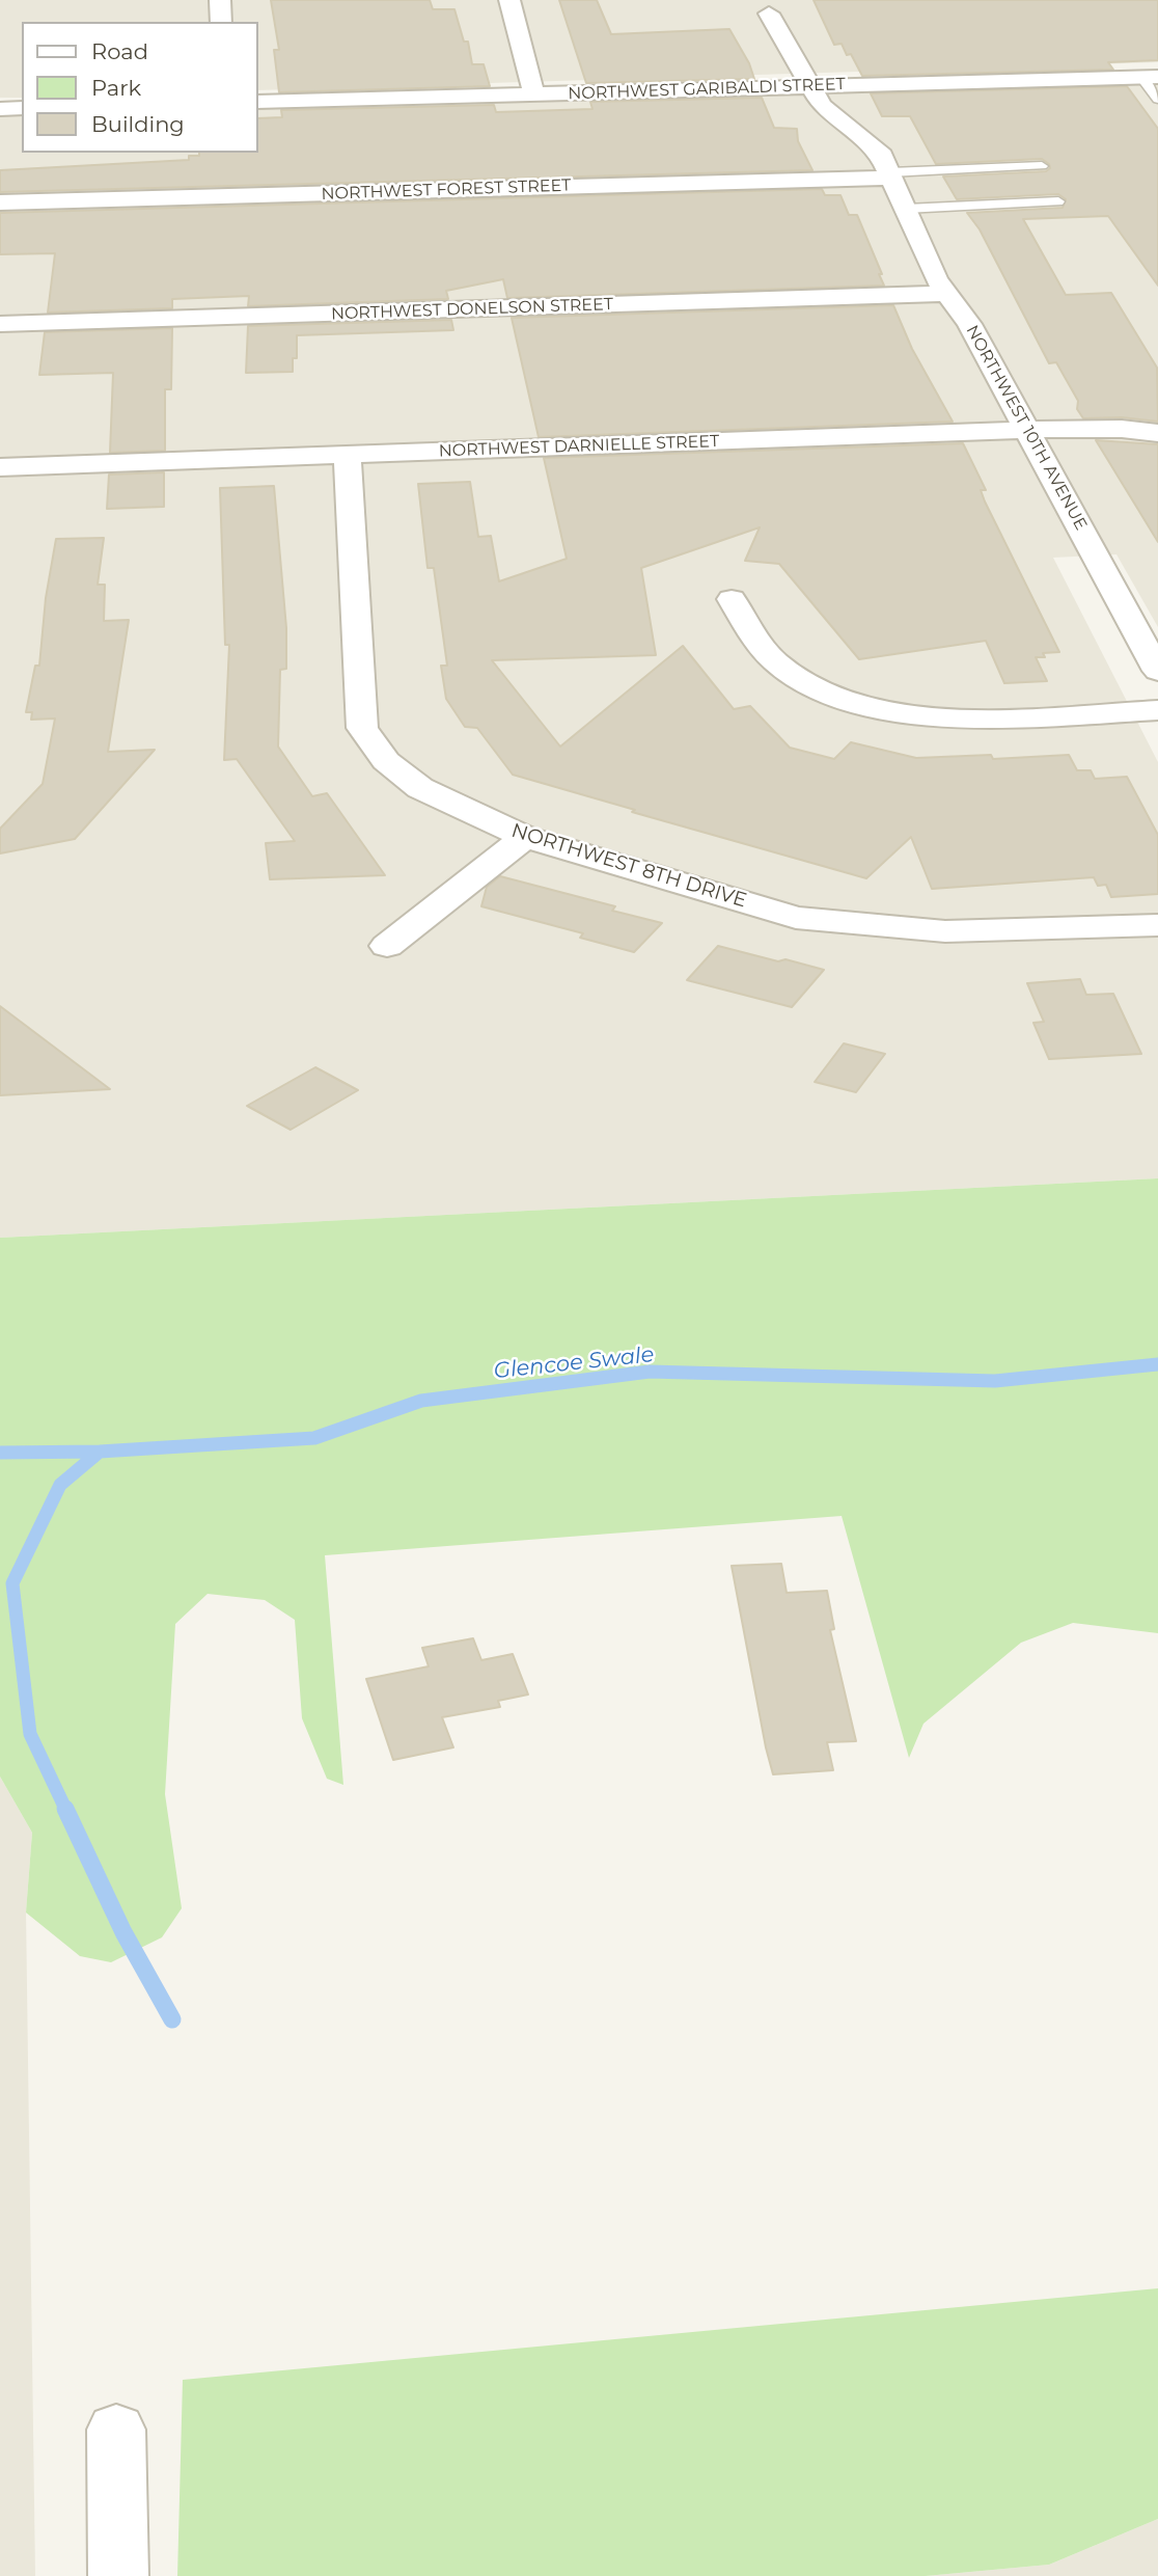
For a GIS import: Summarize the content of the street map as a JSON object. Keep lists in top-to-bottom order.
{
  "streets": {
    "street": [
      "NORTHWEST GARIBALDI STREET",
      "NORTHWEST FOREST STREET",
      "NORTHWEST DONELSON STREET",
      "NORTHWEST 10TH AVENUE",
      "NORTHWEST DARNIELLE STREET",
      "NORTHWEST 8TH DRIVE"
    ]
  },
  "crossings": [
    ["NORTHWEST GARIBALDI STREET", "NORTHWEST 10TH AVENUE"],
    ["NORTHWEST FOREST STREET", "NORTHWEST 10TH AVENUE"],
    ["NORTHWEST DONELSON STREET", "NORTHWEST 10TH AVENUE"],
    ["NORTHWEST 10TH AVENUE", "NORTHWEST DARNIELLE STREET"],
    ["NORTHWEST DARNIELLE STREET", "NORTHWEST 8TH DRIVE"]
  ],
  "water": ["Glencoe Swale"],
  "legend": ["Road", "Park", "Building"]
}
